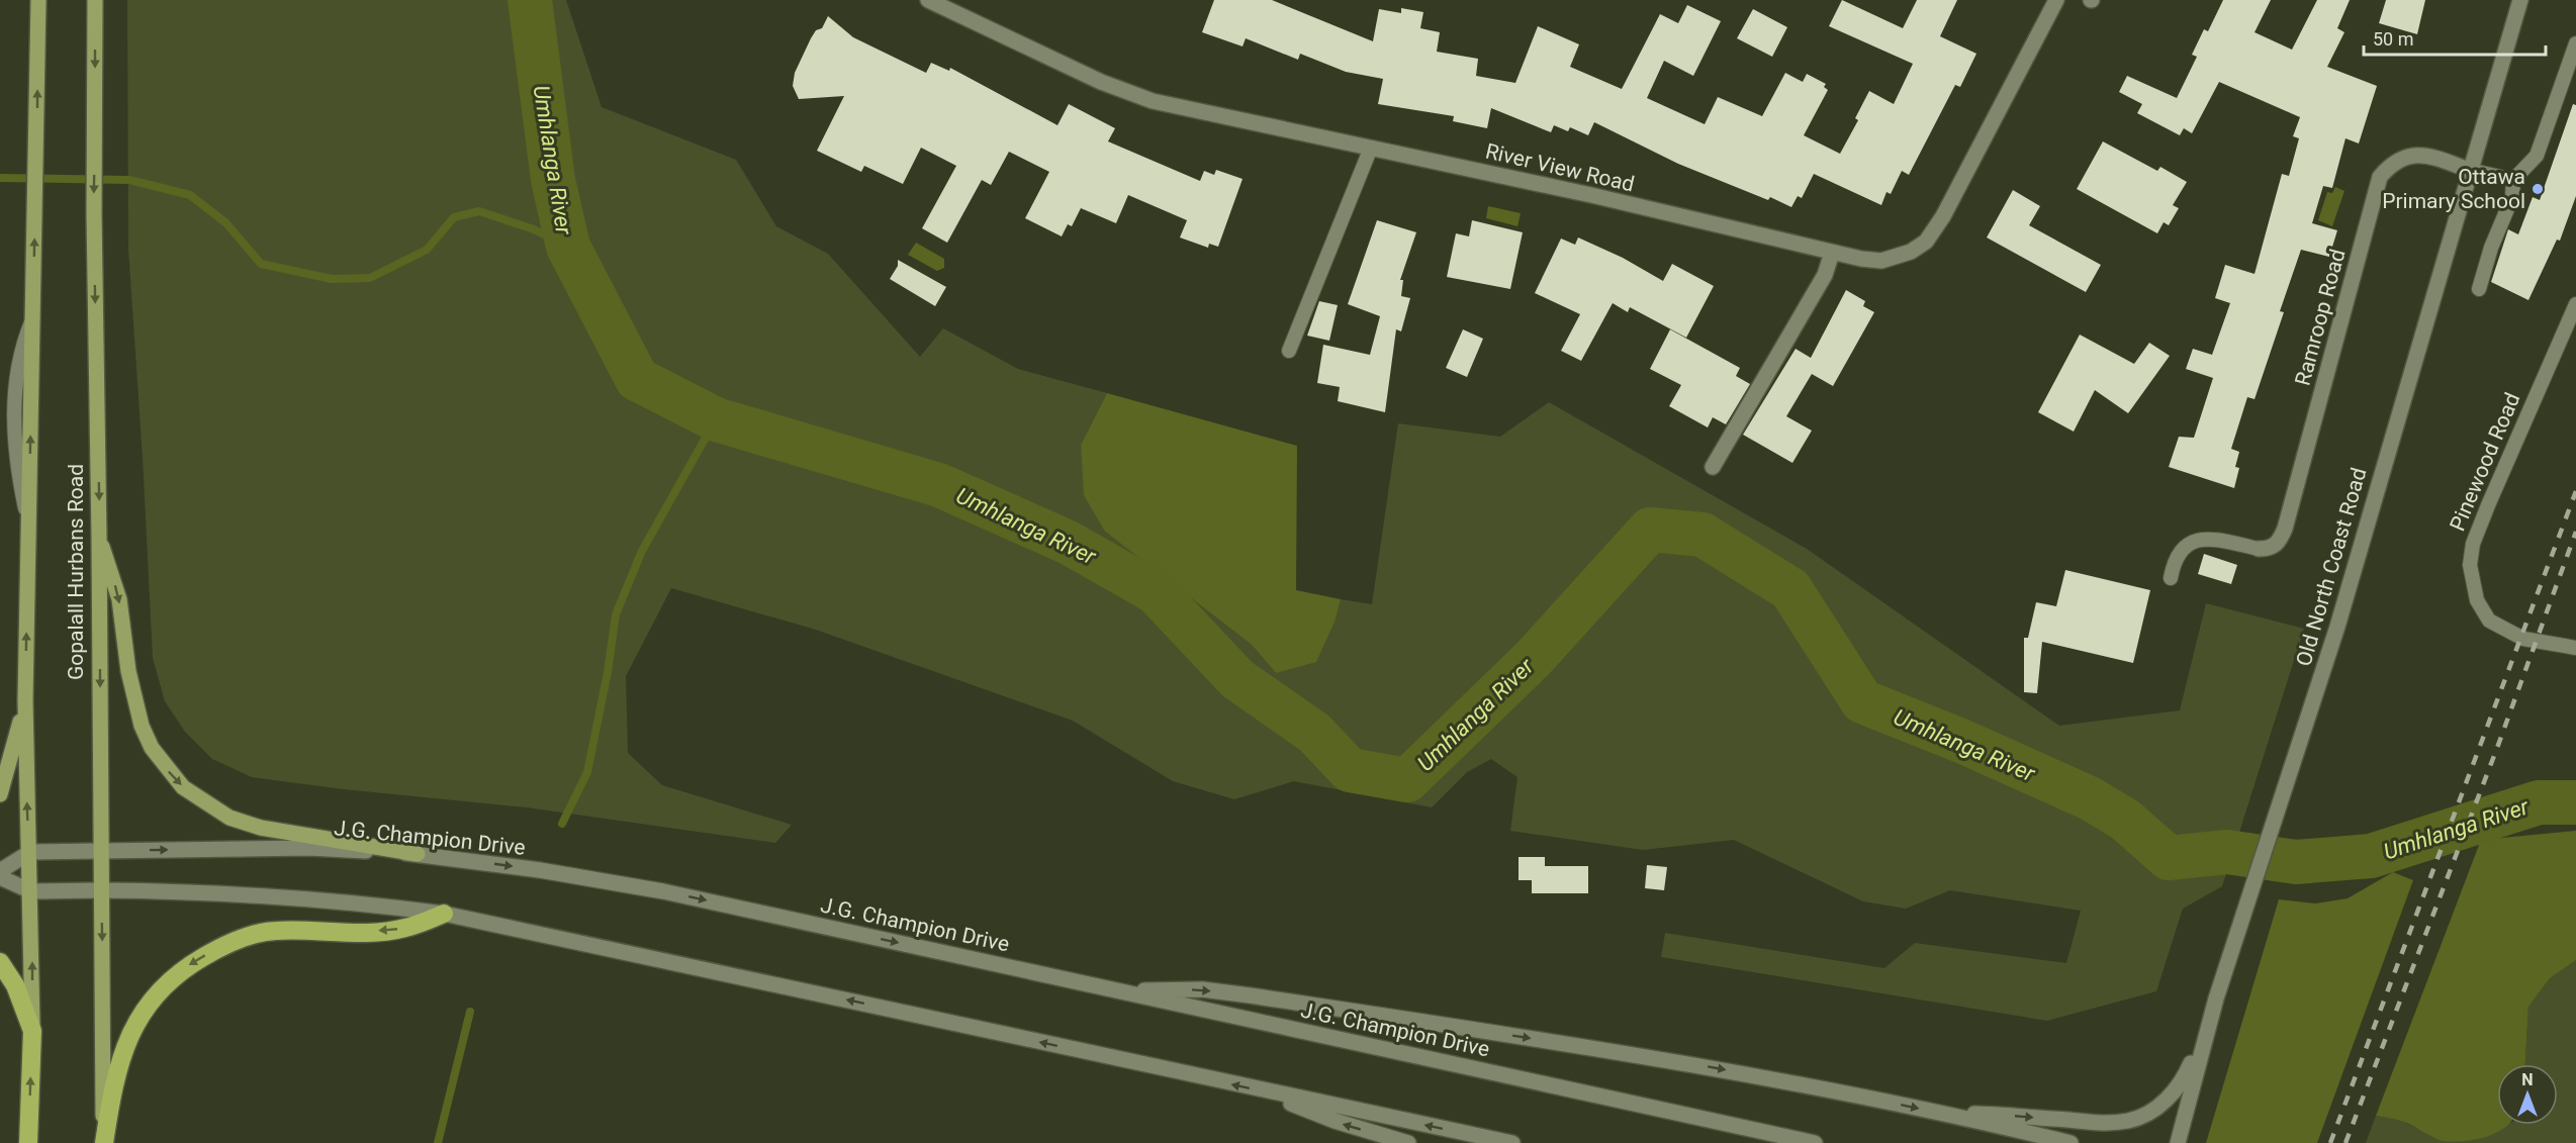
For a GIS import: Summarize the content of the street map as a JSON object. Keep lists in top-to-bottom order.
{
  "streets": {
    "main road": ["Gopalall Hurbans Road"],
    "street": [
      "River View Road",
      "Ramroop Road",
      "Old North Coast Road",
      "J.G. Champion Drive"
    ],
    "lane": ["Pinewood Road"]
  },
  "crossings": [
    ["Ramroop Road", "Old North Coast Road"],
    ["Gopalall Hurbans Road", "J.G. Champion Drive"]
  ],
  "water": ["Umhlanga River"],
  "places": ["Ottawa Primary School"],
  "scale_bar": "50 m",
  "north": "top"
}
